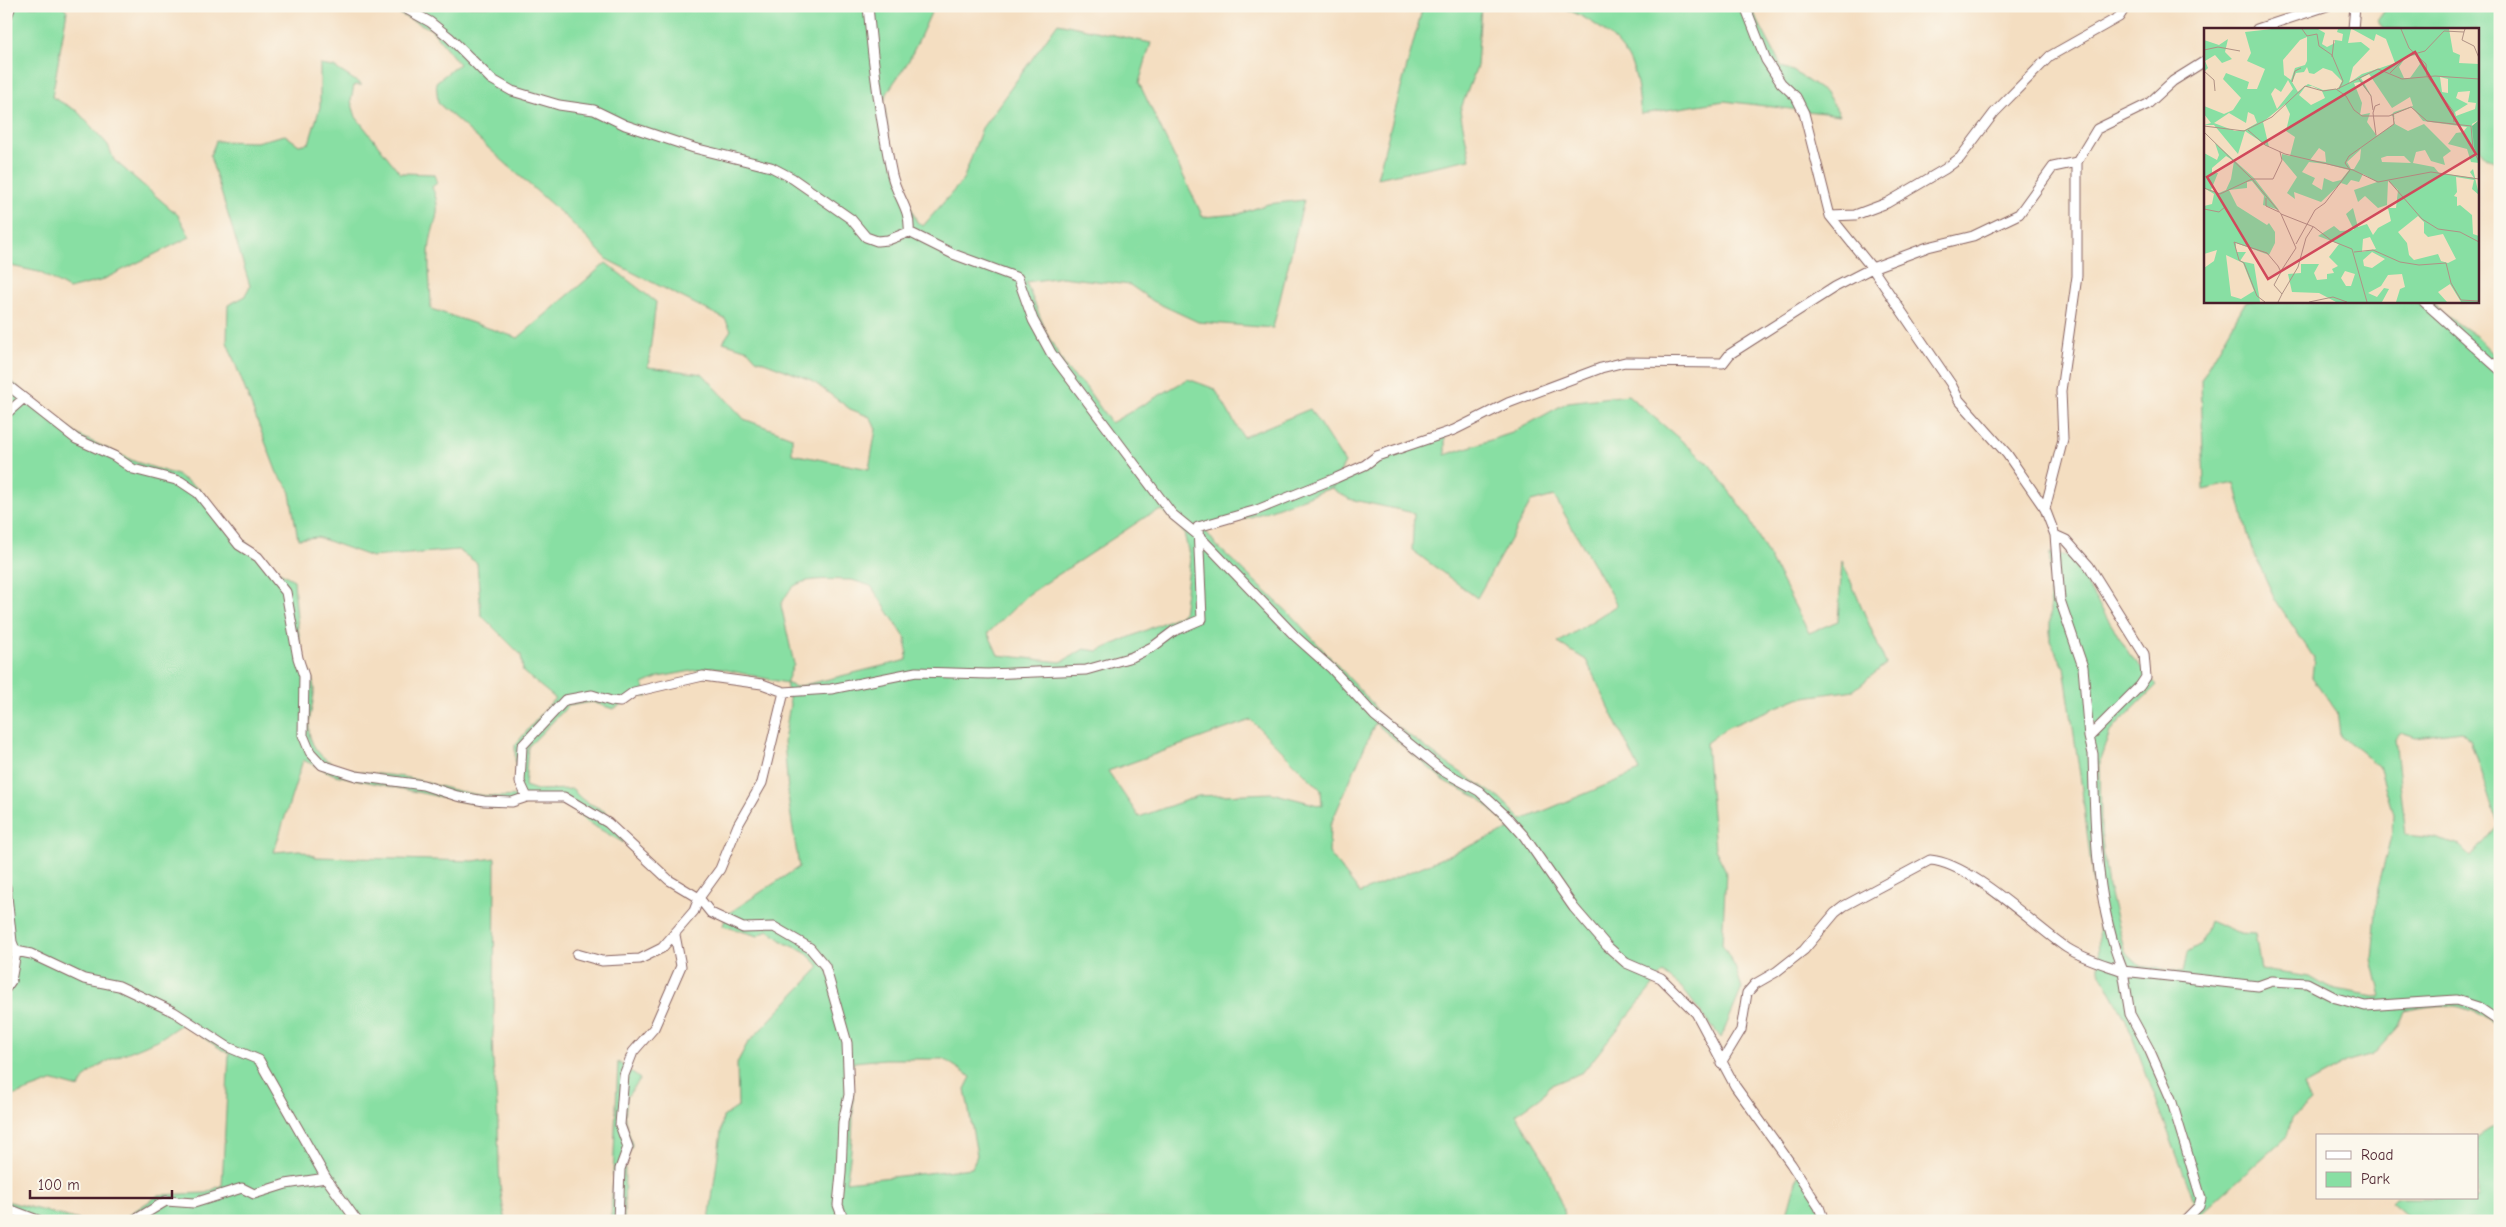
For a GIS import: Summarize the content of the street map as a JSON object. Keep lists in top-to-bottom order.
{
  "legend": ["Road", "Park"],
  "scale_bar": "100 m"
}
